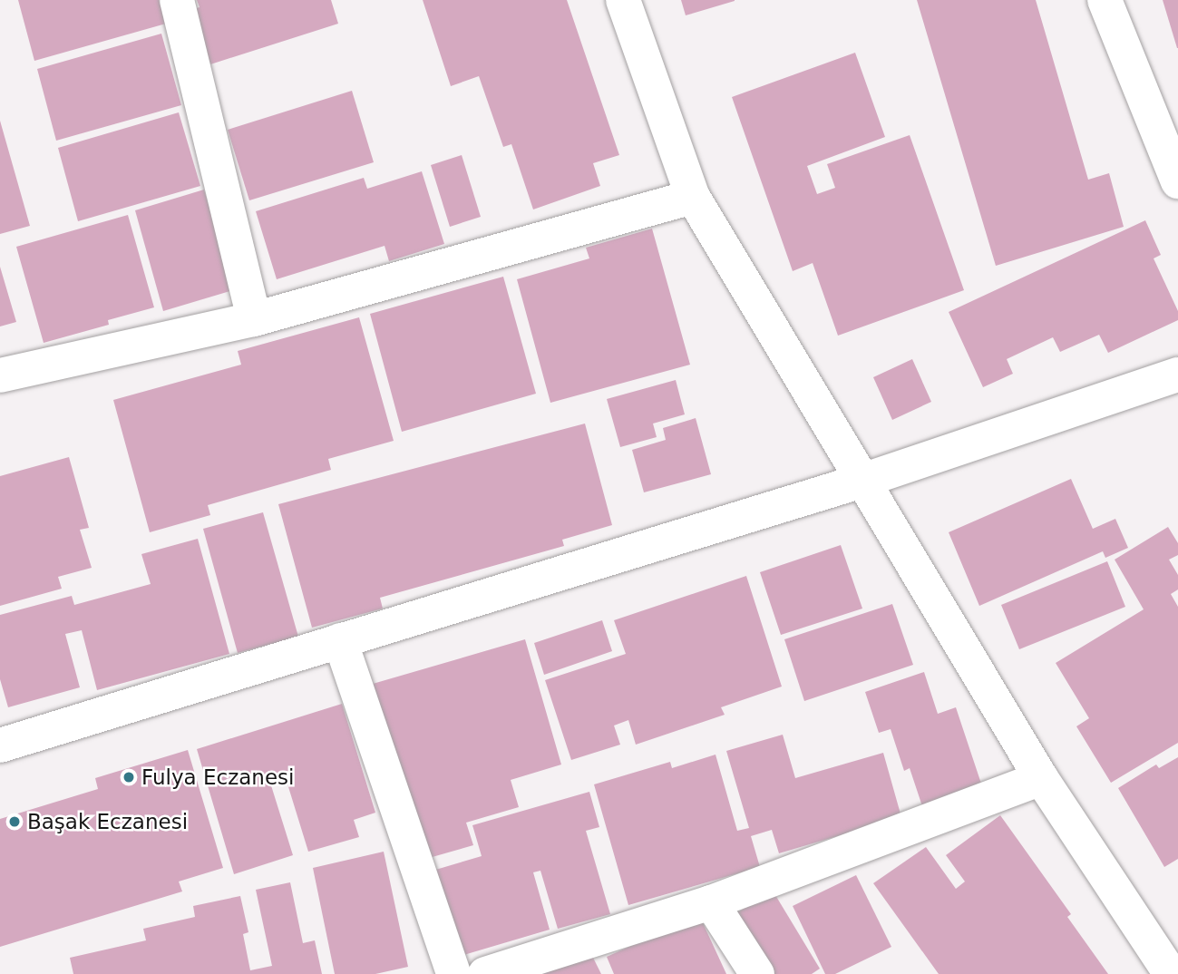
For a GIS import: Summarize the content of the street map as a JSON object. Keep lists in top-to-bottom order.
{
  "places": ["Fulya Eczanesi", "Başak Eczanesi"]
}
